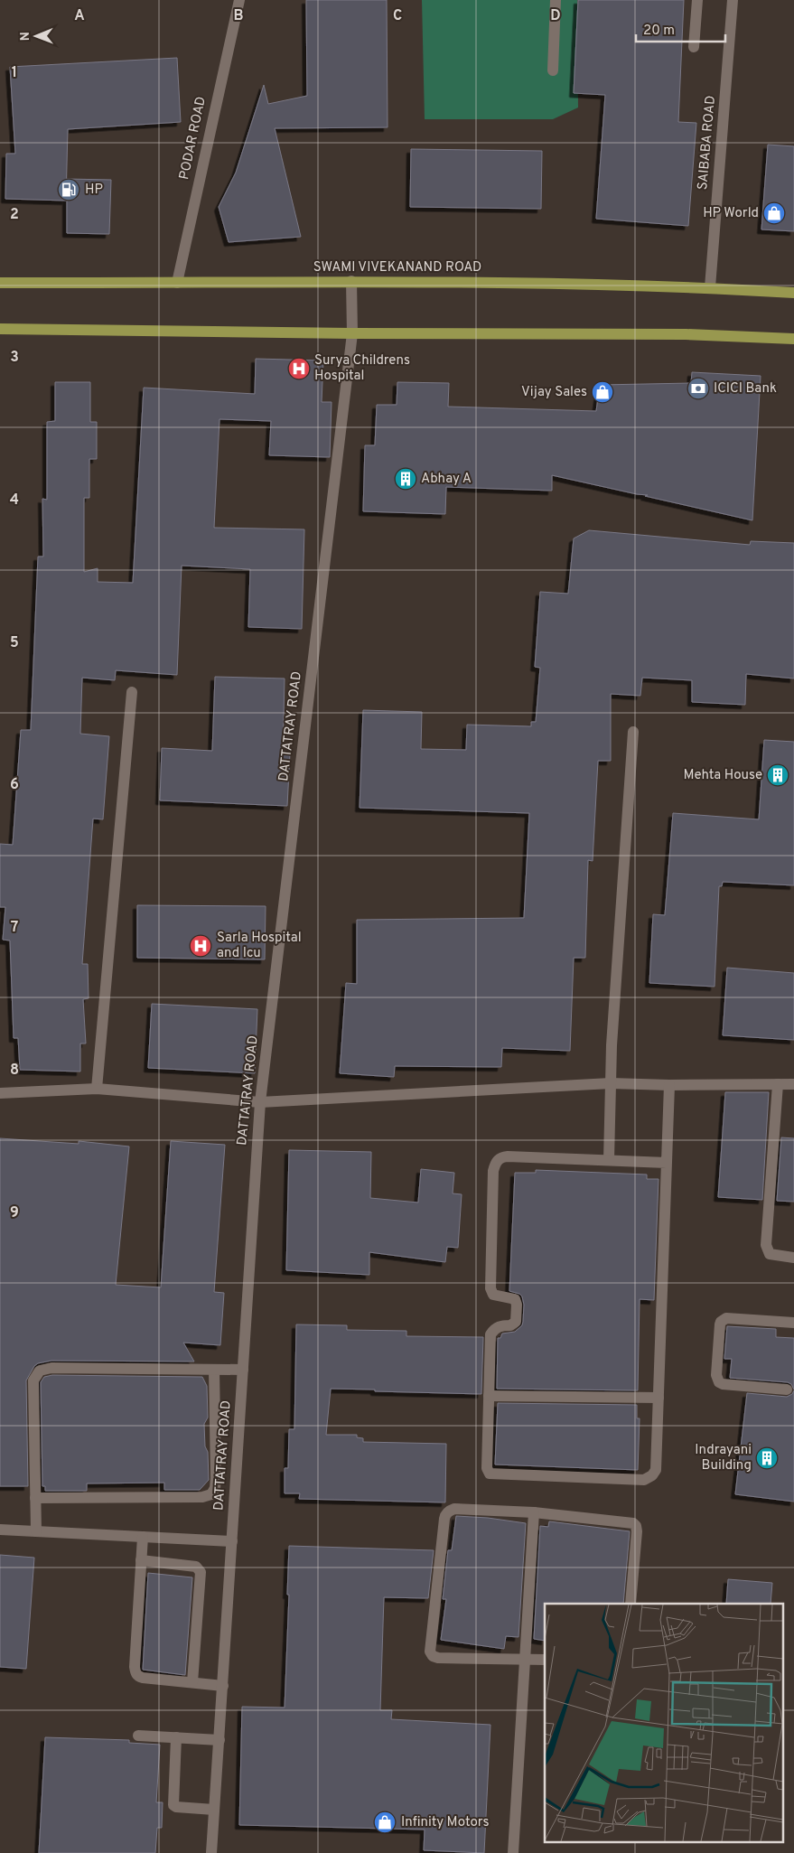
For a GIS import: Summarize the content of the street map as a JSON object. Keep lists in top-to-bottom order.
{
  "streets": {
    "main road": ["SWAMI VIVEKANAND ROAD"],
    "street": ["PODAR ROAD", "SAIBABA ROAD", "DATTATRAY ROAD"]
  },
  "crossings": [
    ["PODAR ROAD", "SWAMI VIVEKANAND ROAD"],
    ["SAIBABA ROAD", "SWAMI VIVEKANAND ROAD"],
    ["SWAMI VIVEKANAND ROAD", "DATTATRAY ROAD"]
  ],
  "places": {
    "fuel station": ["HP"],
    "shop": ["HP World", "Vijay Sales", "Infinity Motors"],
    "hospital": ["Surya Childrens Hospital", "Sarla Hospital and Icu"],
    "bank": ["ICICI Bank"],
    "building": ["Abhay A", "Mehta House", "Indrayani Building"]
  },
  "scale_bar": "20 m",
  "north": "left",
  "grid": {
    "columns": [
      "A",
      "B",
      "C",
      "D"
    ],
    "rows": [
      "1",
      "2",
      "3",
      "4",
      "5",
      "6",
      "7",
      "8",
      "9"
    ]
  }
}
